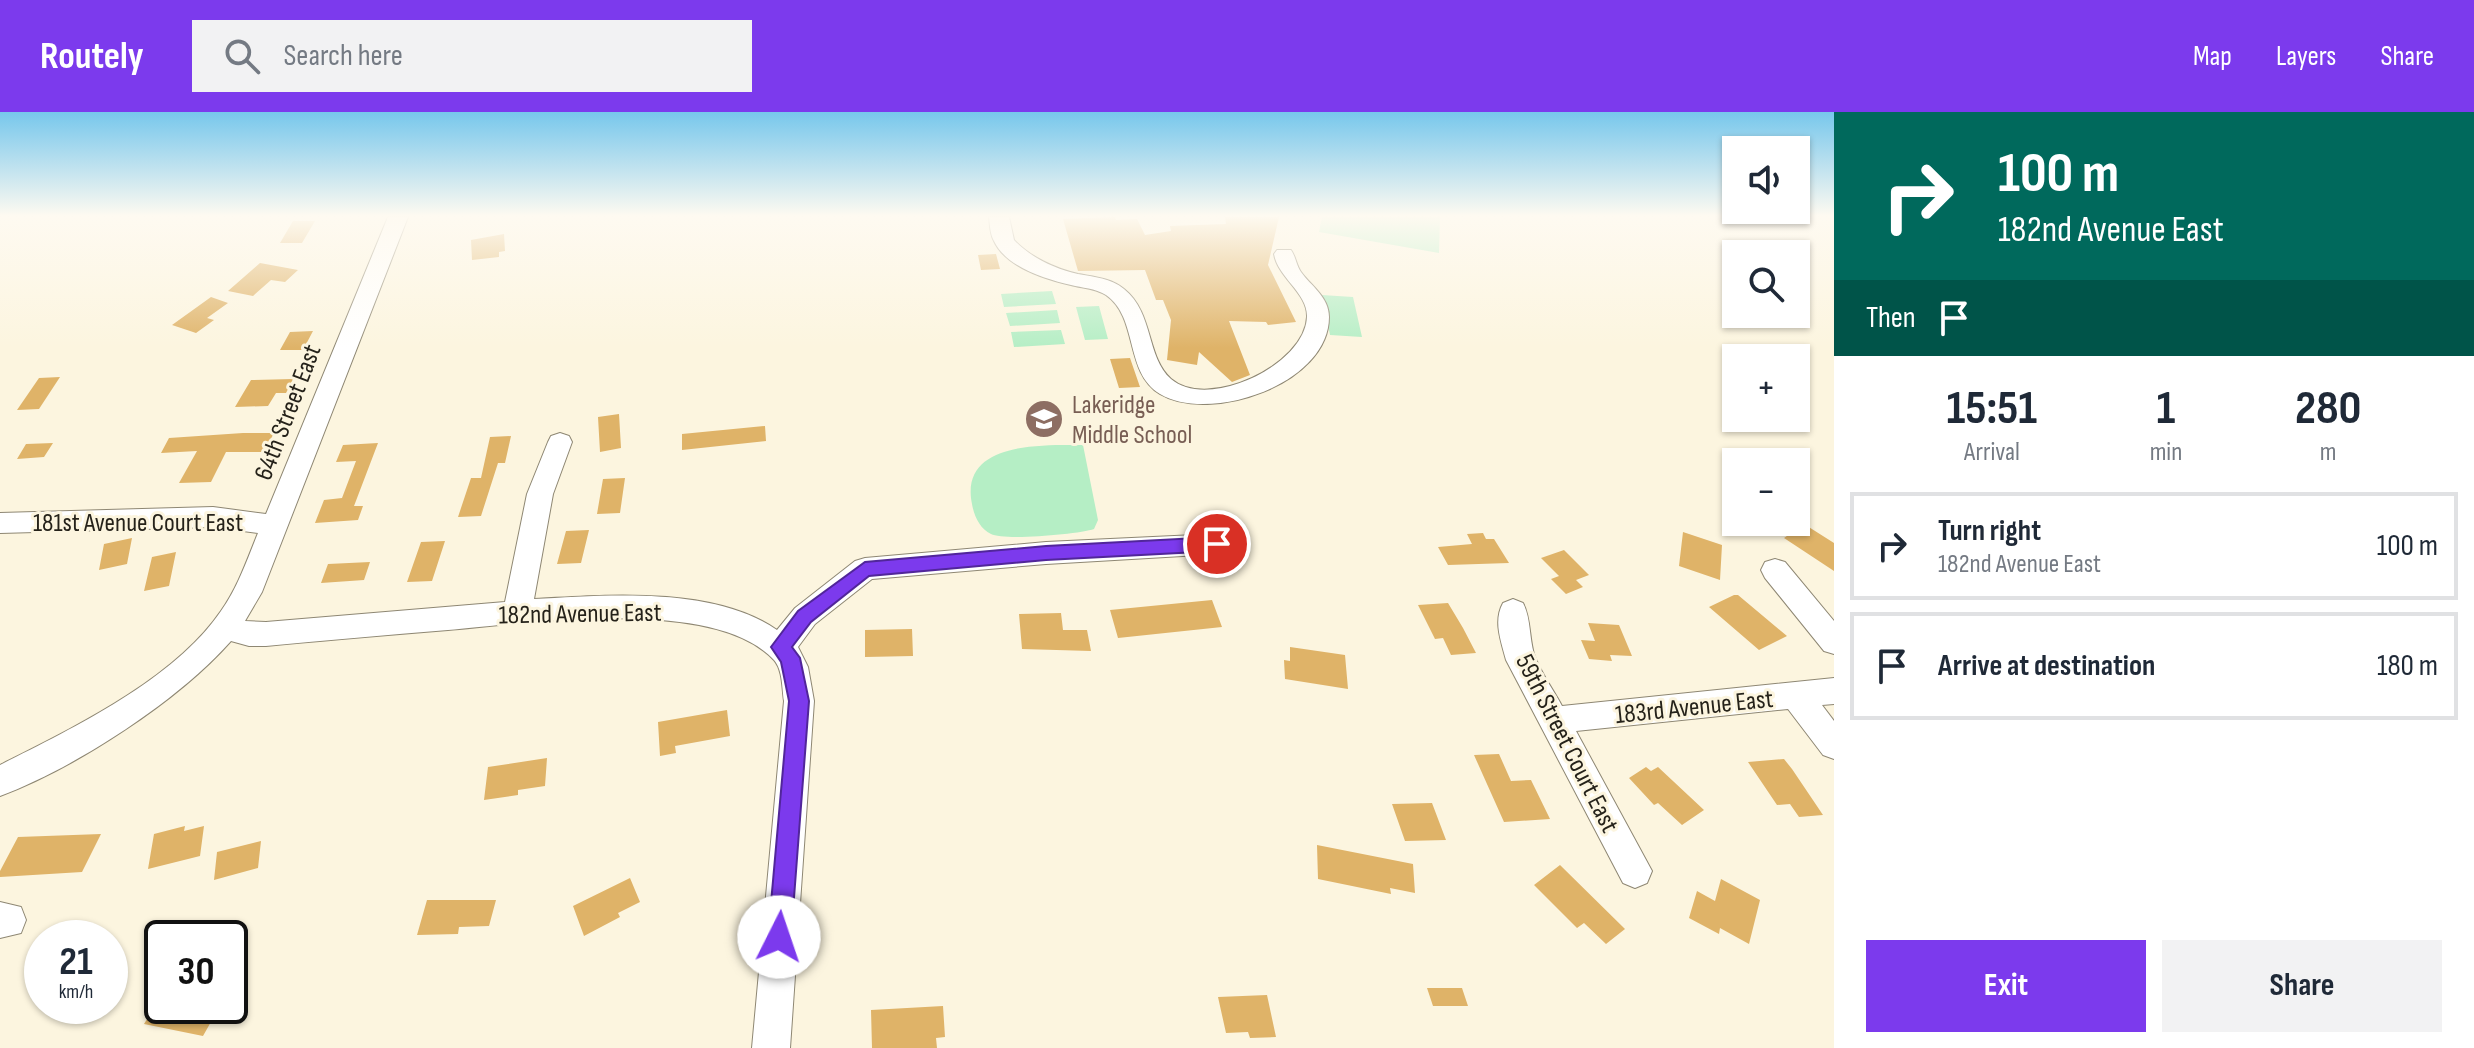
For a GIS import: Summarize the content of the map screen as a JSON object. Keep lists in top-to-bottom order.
{
  "streets": {
    "street": [
      "64th Street East",
      "181st Avenue Court East",
      "182nd Avenue East",
      "183rd Avenue East",
      "59th Street Court East"
    ]
  },
  "crossings": [
    ["64th Street East", "181st Avenue Court East"],
    ["64th Street East", "182nd Avenue East"],
    ["183rd Avenue East", "59th Street Court East"]
  ],
  "places": {
    "school or university": ["Lakeridge Middle School"]
  },
  "page": {
    "header": "Routely",
    "search": "Search here",
    "nav": ["Map", "Layers", "Share"],
    "turn": ["100 m", "182nd Avenue East"],
    "map_buttons": ["+", "−"],
    "then": "Then",
    "eta": [
      "15:51",
      "Arrival",
      "1",
      "min",
      "280",
      "m"
    ],
    "list": [
      {
        "name": "Turn right",
        "note": "182nd Avenue East",
        "value": "100 m"
      },
      {
        "name": "Arrive at destination",
        "value": "180 m"
      }
    ],
    "speed": "21 km/h",
    "limit": "30",
    "buttons": ["Exit", "Share"]
  }
}
